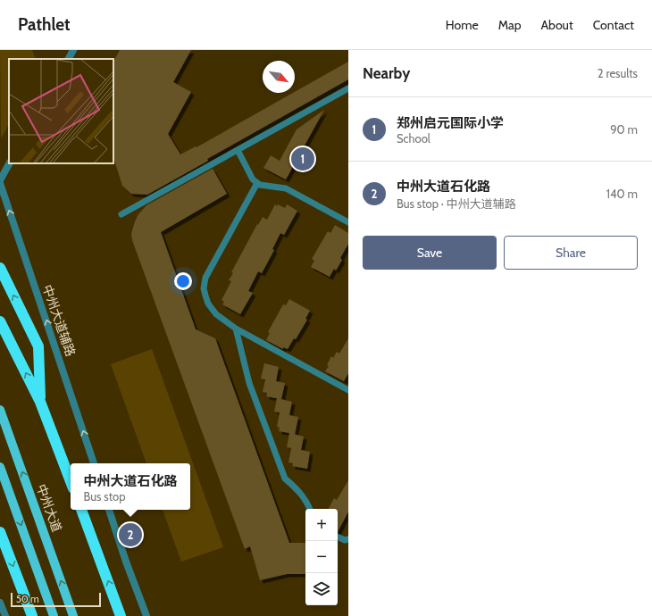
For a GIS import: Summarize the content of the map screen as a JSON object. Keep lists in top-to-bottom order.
{
  "streets": {
    "main road": ["中州大道"],
    "street": ["中州大道辅路"]
  },
  "one_way": ["中州大道辅路"],
  "scale_bar": "50 m",
  "north": "bottom right",
  "page": {
    "header": "Pathlet",
    "nav": [
      "Home",
      "Map",
      "About",
      "Contact"
    ],
    "heading": ["Nearby", "2 results"],
    "list": [
      {
        "mark": "1",
        "name": "郑州启元国际小学",
        "note": "School",
        "value": "90 m"
      },
      {
        "mark": "2",
        "name": "中州大道石化路",
        "note": "Bus stop · 中州大道辅路",
        "value": "140 m"
      }
    ],
    "pins": ["1", "2"],
    "buttons": ["Save", "Share"],
    "popup": ["中州大道石化路", "Bus stop"],
    "map_buttons": ["+", "−"],
    "scale": "50 m"
  }
}
